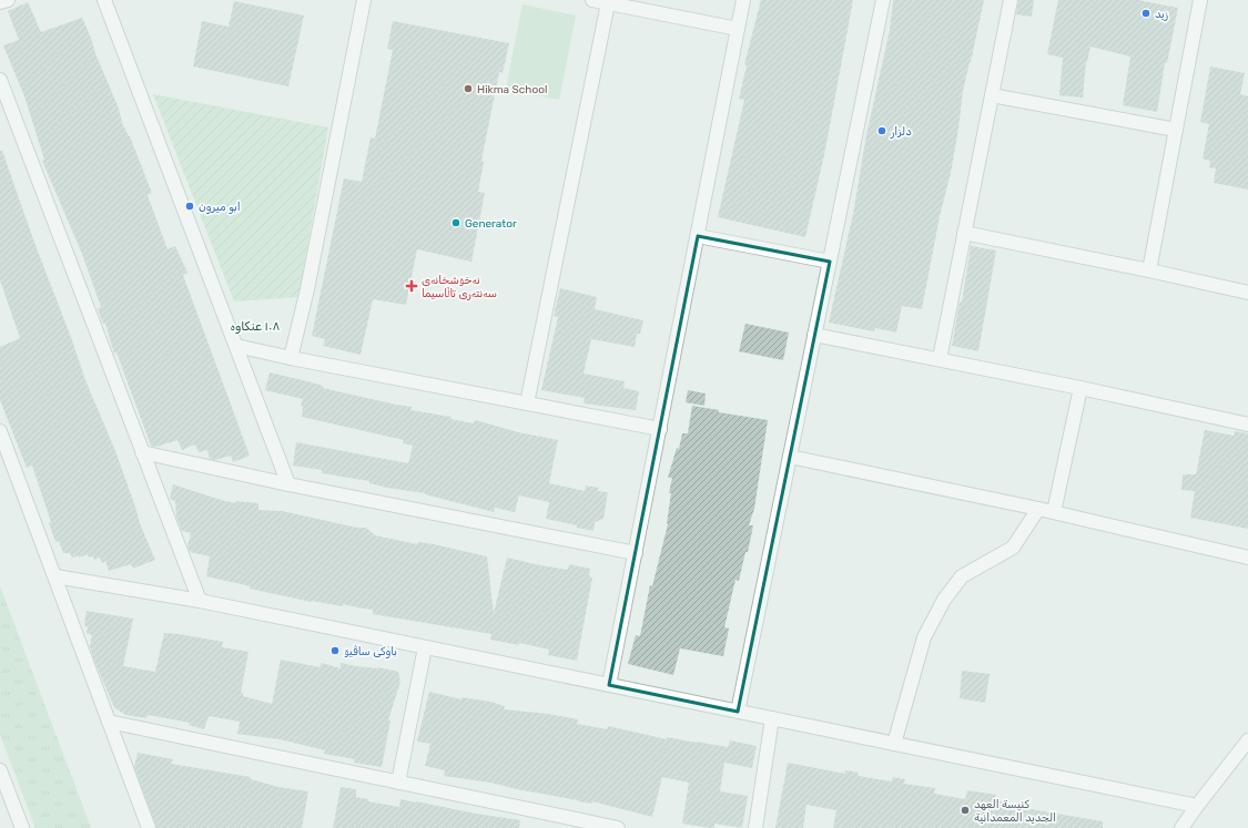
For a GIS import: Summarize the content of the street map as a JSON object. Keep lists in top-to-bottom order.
{
  "districts": ["١٠٨ عنکاوە"],
  "places": {
    "other": [
      "زيد",
      "Hikma School",
      "دلزار",
      "ابو ميرون",
      "Generator",
      "باوکی ساڤیۆ",
      "كنيسة العهد الجديد المعمدانية"
    ],
    "health": ["نەخۆشخانەی سەنتەری تاڵاسیما"]
  }
}
